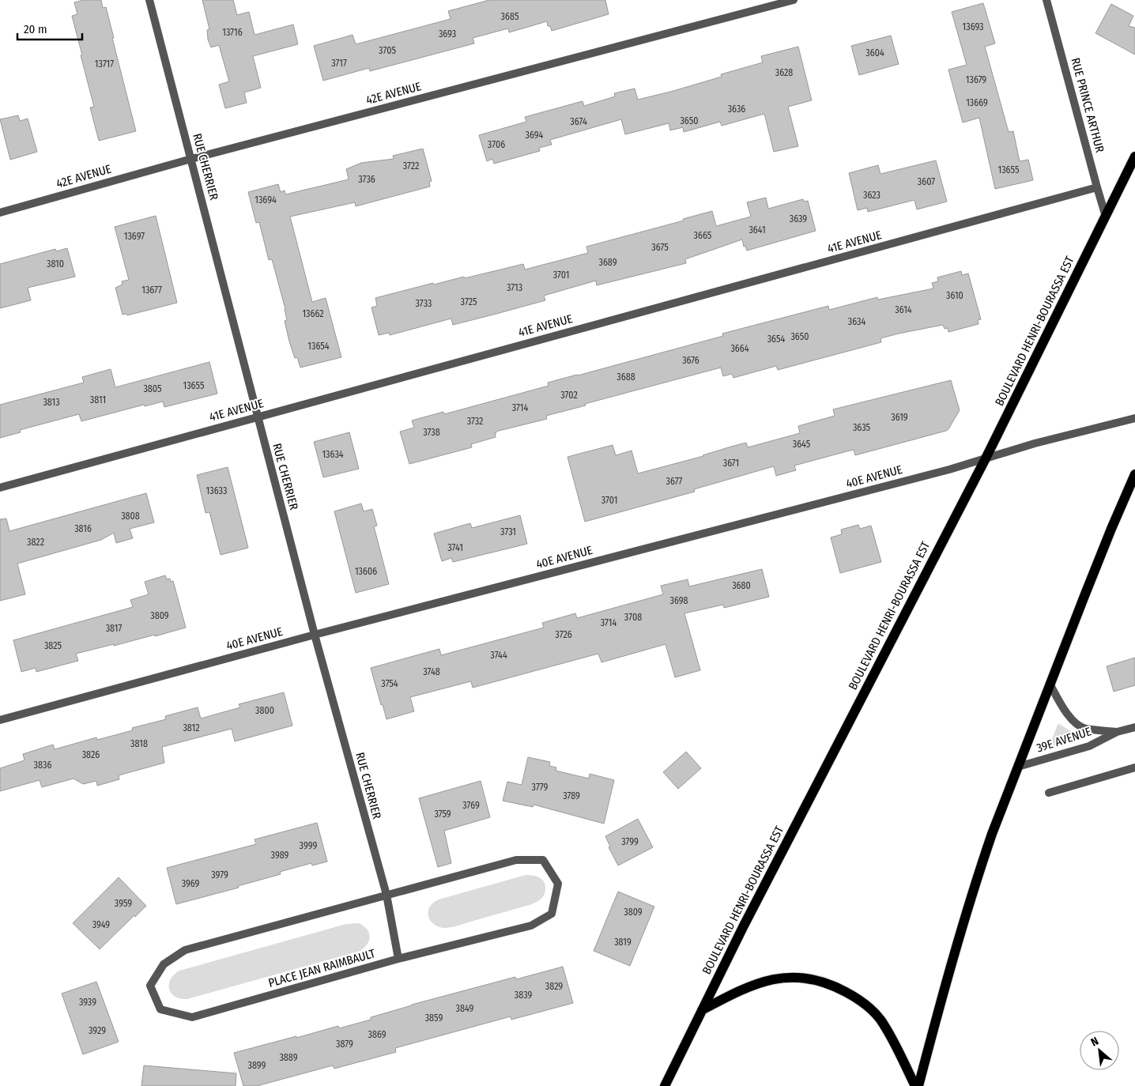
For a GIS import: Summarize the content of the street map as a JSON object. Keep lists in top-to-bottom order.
{
  "streets": {
    "main road": ["BOULEVARD HENRI-BOURASSA EST"],
    "street": [
      "42E AVENUE",
      "RUE PRINCE ARTHUR",
      "RUE CHERRIER",
      "41E AVENUE",
      "40E AVENUE",
      "39E AVENUE",
      "PLACE JEAN RAIMBAULT"
    ]
  },
  "crossings": [
    ["42E AVENUE", "RUE CHERRIER"],
    ["RUE PRINCE ARTHUR", "41E AVENUE"],
    ["RUE PRINCE ARTHUR", "BOULEVARD HENRI-BOURASSA EST"],
    ["RUE CHERRIER", "41E AVENUE"],
    ["RUE CHERRIER", "40E AVENUE"],
    ["RUE CHERRIER", "PLACE JEAN RAIMBAULT"],
    ["BOULEVARD HENRI-BOURASSA EST", "40E AVENUE"]
  ],
  "house_numbers": [
    "3685",
    "13693",
    "13716",
    "3693",
    "3705",
    "3604",
    "3717",
    "13717",
    "3628",
    "13679",
    "13669",
    "3636",
    "3650",
    "3674",
    "3694",
    "3706",
    "3722",
    "13655",
    "3736",
    "3607",
    "3623",
    "13694",
    "3639",
    "3641",
    "3665",
    "13697",
    "3675",
    "3689",
    "3810",
    "3701",
    "3713",
    "13677",
    "3610",
    "3725",
    "3733",
    "3614",
    "13662",
    "3634",
    "3650",
    "3654",
    "13654",
    "3664",
    "3676",
    "3688",
    "13655",
    "3805",
    "3702",
    "3811",
    "3813",
    "3714",
    "3619",
    "3732",
    "3635",
    "3738",
    "3645",
    "13634",
    "3671",
    "3677",
    "13633",
    "3701",
    "3808",
    "3816",
    "3731",
    "3822",
    "3741",
    "13606",
    "3680",
    "3698",
    "3809",
    "3708",
    "3714",
    "3817",
    "3726",
    "3825",
    "3744",
    "3748",
    "3754",
    "3800",
    "3812",
    "3818",
    "3826",
    "3836",
    "3779",
    "3789",
    "3769",
    "3759",
    "3799",
    "3999",
    "3989",
    "3979",
    "3969",
    "3959",
    "3809",
    "3949",
    "3819",
    "3829",
    "3839",
    "3939",
    "3849",
    "3859",
    "3929",
    "3869",
    "3879",
    "3889",
    "3899"
  ],
  "scale_bar": "20 m",
  "north": "top left"
}
